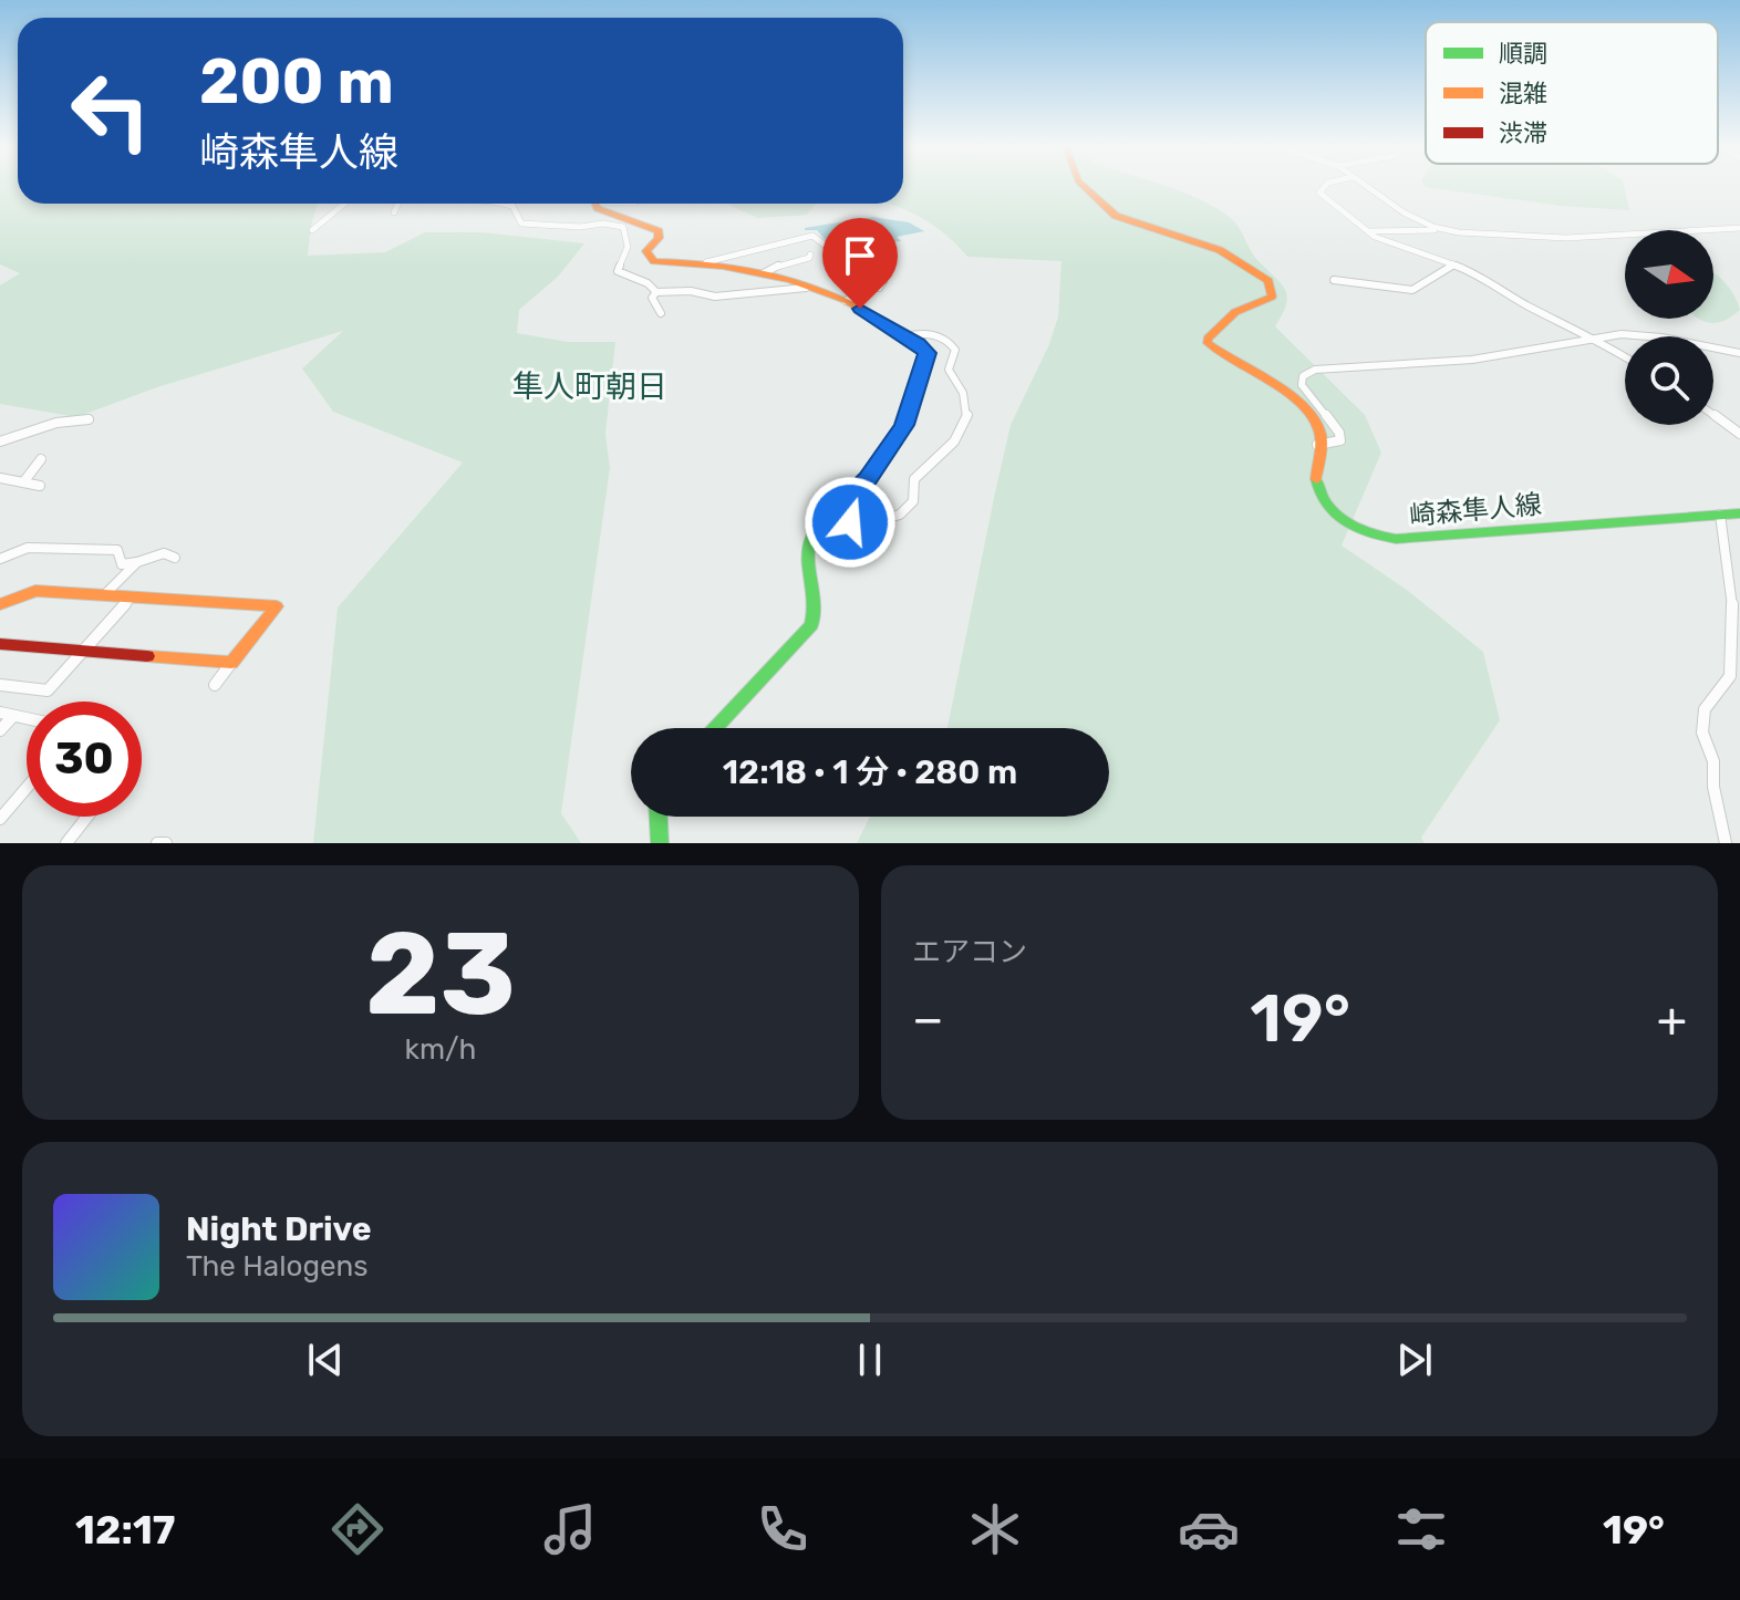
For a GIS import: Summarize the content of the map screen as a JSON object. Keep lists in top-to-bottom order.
{
  "streets": {
    "main road": ["崎森隼人線"]
  },
  "districts": ["隼人町朝日"],
  "legend": ["順調", "混雑", "渋滞"],
  "north": "right",
  "page": {
    "turn": ["200 m", "崎森隼人線"],
    "limit": "30",
    "trip": "12:18 · 1 分 · 280 m",
    "tile": [
      ["23", "km/h"],
      "エアコン"
    ],
    "heat": ["−", "19°", "+"],
    "song": ["Night Drive", "The Halogens"],
    "tabs": ["12:17", "19°"]
  }
}
